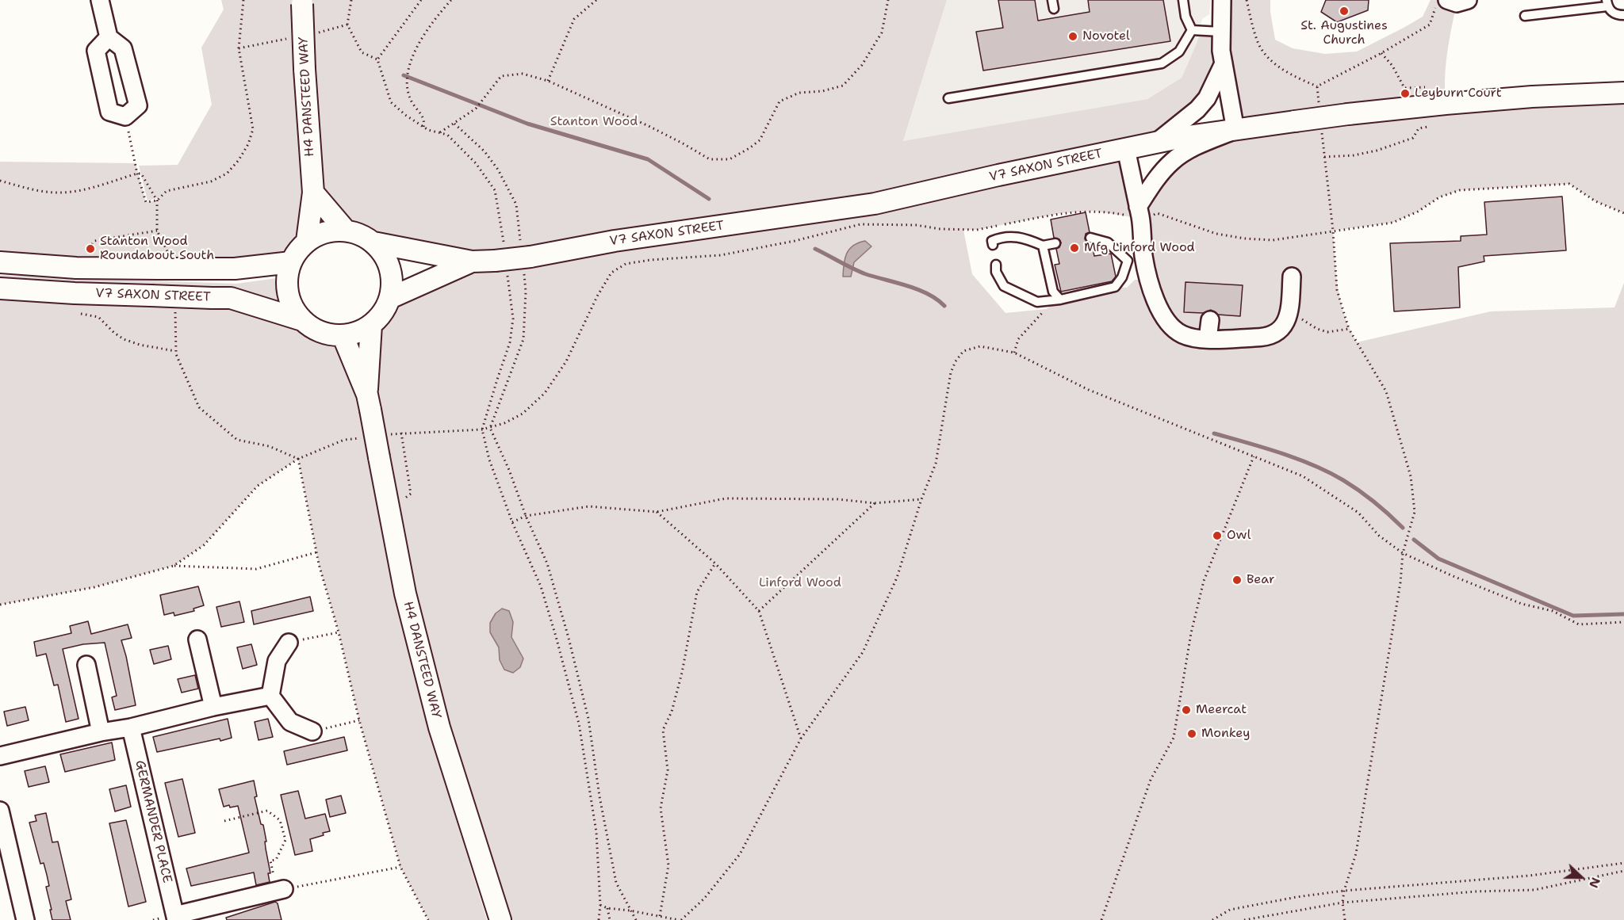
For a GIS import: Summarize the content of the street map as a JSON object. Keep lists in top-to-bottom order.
{
  "streets": {
    "street": ["H4 DANSTEED WAY", "V7 SAXON STREET", "GERMANDER PLACE"]
  },
  "crossings": [
    ["H4 DANSTEED WAY", "V7 SAXON STREET"]
  ],
  "parks": ["Stanton Wood", "Linford Wood"],
  "places": [
    "St. Augustines Church",
    "Novotel",
    "Leyburn Court",
    "Mfg Linford Wood",
    "Stanton Wood Roundabout South",
    "Owl",
    "Bear",
    "Meercat",
    "Monkey"
  ],
  "north": "right"
}
